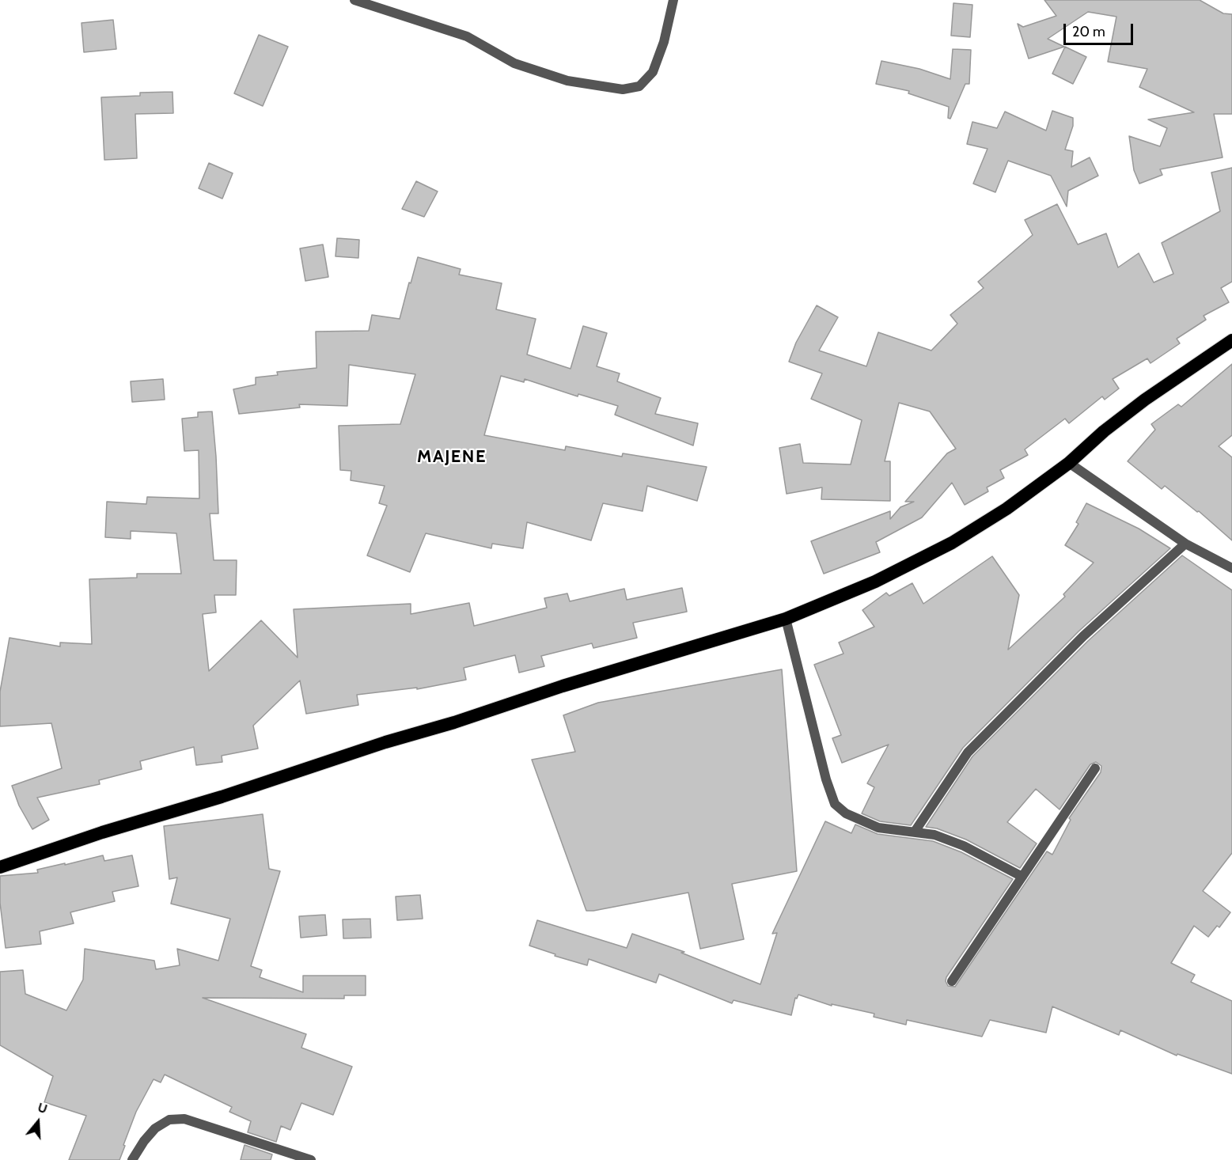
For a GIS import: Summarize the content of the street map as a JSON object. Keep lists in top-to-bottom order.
{
  "districts": ["MAJENE"],
  "scale_bar": "20 m",
  "north": "top"
}
